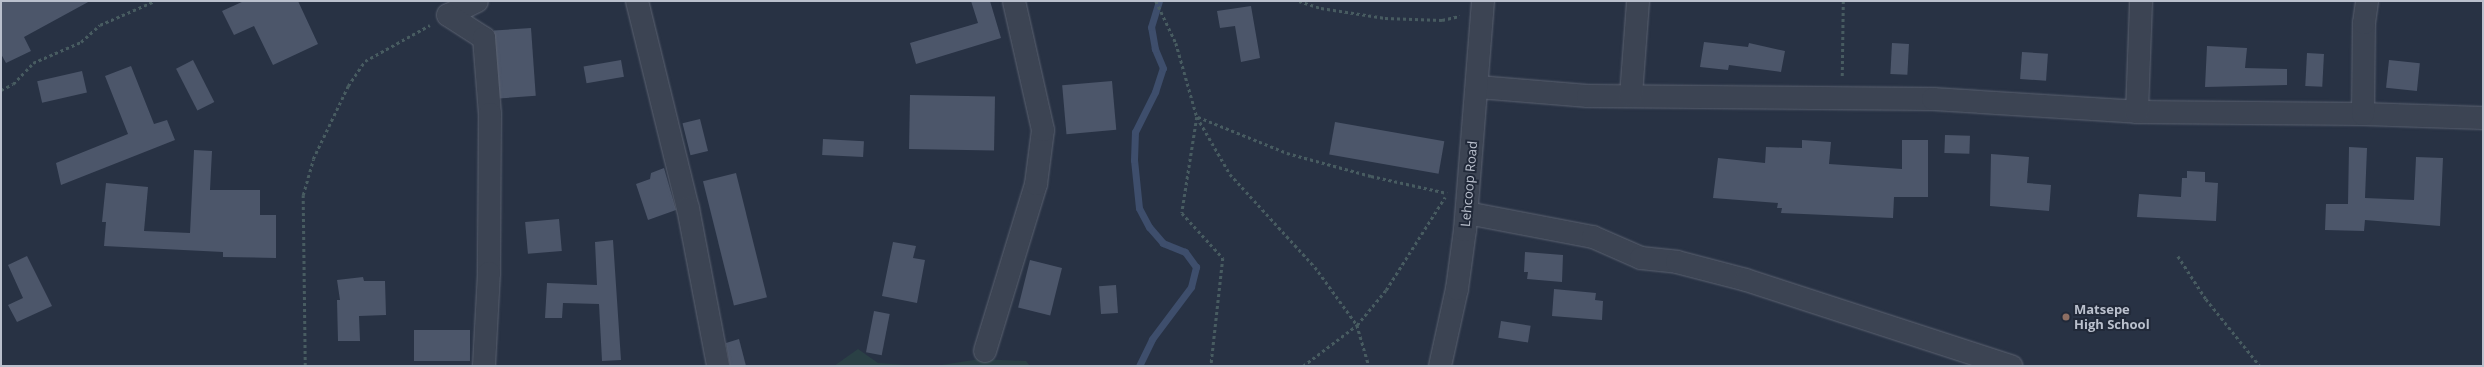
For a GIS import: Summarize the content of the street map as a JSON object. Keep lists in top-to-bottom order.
{
  "streets": {
    "street": ["Lehcoop Road"]
  },
  "places": ["Matsepe High School"]
}
